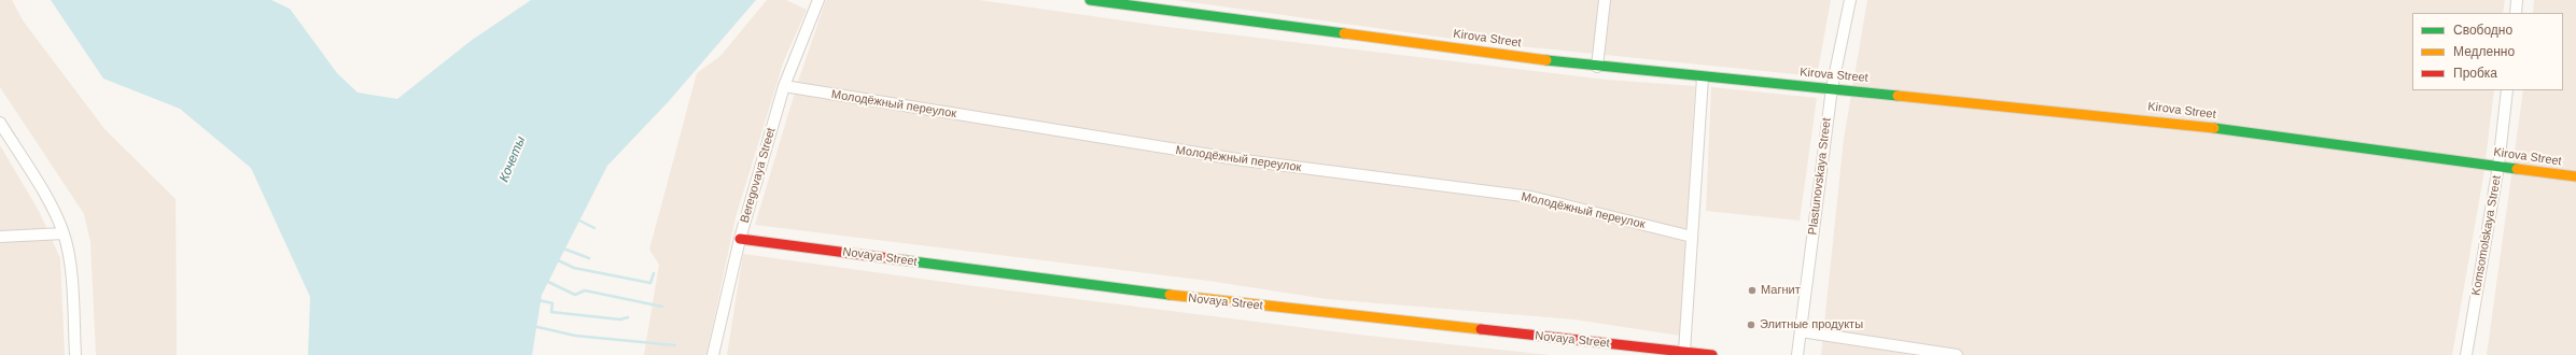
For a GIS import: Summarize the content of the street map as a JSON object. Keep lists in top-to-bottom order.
{
  "streets": {
    "street": [
      "Kirova Street",
      "Молодёжный переулок",
      "Beregovaya Street",
      "Plastunovskaya Street",
      "Komsomolskaya Street",
      "Novaya Street"
    ]
  },
  "crossings": [
    ["Kirova Street", "Plastunovskaya Street"],
    ["Kirova Street", "Komsomolskaya Street"],
    ["Молодёжный переулок", "Beregovaya Street"],
    ["Beregovaya Street", "Novaya Street"]
  ],
  "water": ["Кочеты"],
  "places": ["Магнит", "Элитные продукты"],
  "legend": ["Свободно", "Медленно", "Пробка"]
}
